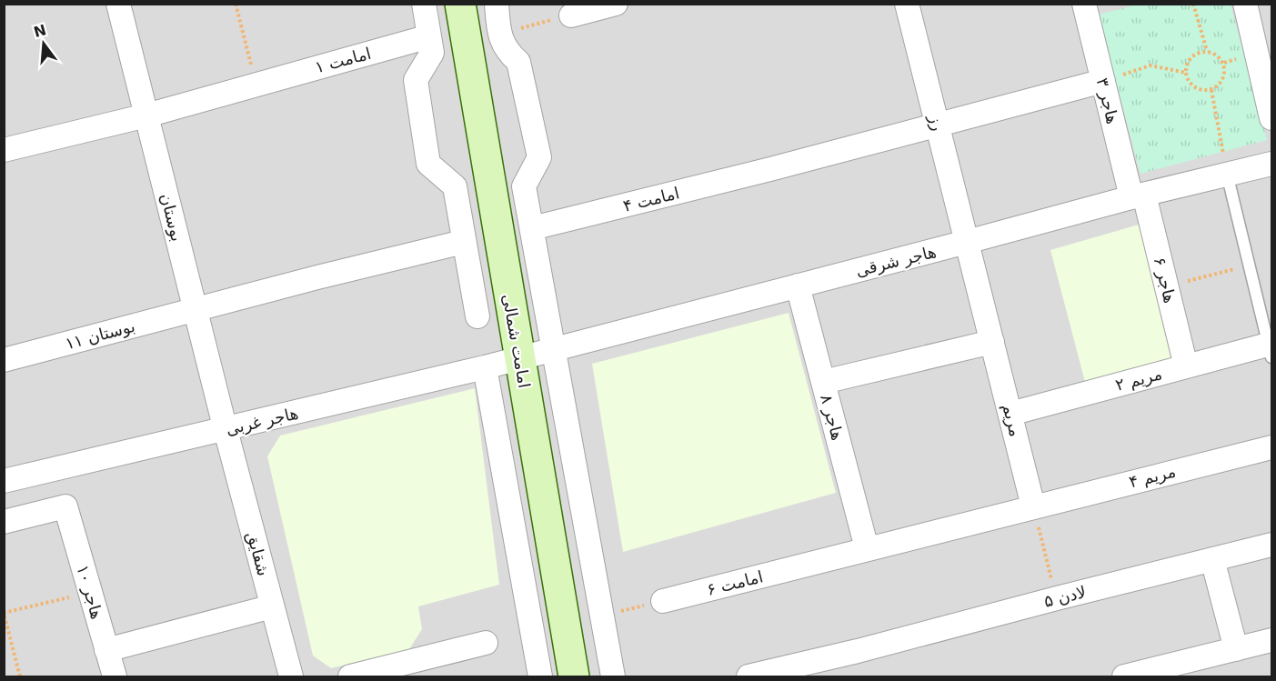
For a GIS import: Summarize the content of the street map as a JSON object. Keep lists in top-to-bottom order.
{
  "streets": {
    "main road": ["امامت شمالی"],
    "street": [
      "امامت ۱",
      "هاجر ۳",
      "رز",
      "امامت ۴",
      "بوستان",
      "هاجر شرقی",
      "هاجر ۶",
      "بوستان ۱۱",
      "مریم ۲",
      "هاجر ۸",
      "مریم",
      "هاجر غربی",
      "مریم ۴",
      "شقایق",
      "امامت ۶",
      "هاجر ۱۰",
      "لادن ۵"
    ]
  },
  "crossings": [
    ["امامت ۱", "بوستان"],
    ["هاجر ۳", "امامت ۴"],
    ["هاجر ۳", "هاجر شرقی"],
    ["هاجر ۳", "هاجر ۶"],
    ["رز", "امامت ۴"],
    ["رز", "هاجر شرقی"],
    ["رز", "مریم"],
    ["بوستان", "بوستان ۱۱"],
    ["بوستان", "هاجر غربی"],
    ["بوستان", "شقایق"],
    ["هاجر شرقی", "هاجر ۶"],
    ["هاجر شرقی", "امامت شمالی"],
    ["هاجر شرقی", "هاجر ۸"],
    ["هاجر شرقی", "مریم"],
    ["هاجر شرقی", "هاجر غربی"],
    ["هاجر ۶", "مریم ۲"],
    ["امامت شمالی", "هاجر غربی"],
    ["مریم ۲", "مریم"],
    ["هاجر ۸", "مریم ۴"],
    ["هاجر ۸", "امامت ۶"],
    ["مریم", "مریم ۴"],
    ["هاجر غربی", "شقایق"],
    ["مریم ۴", "امامت ۶"]
  ],
  "north": "top"
}
